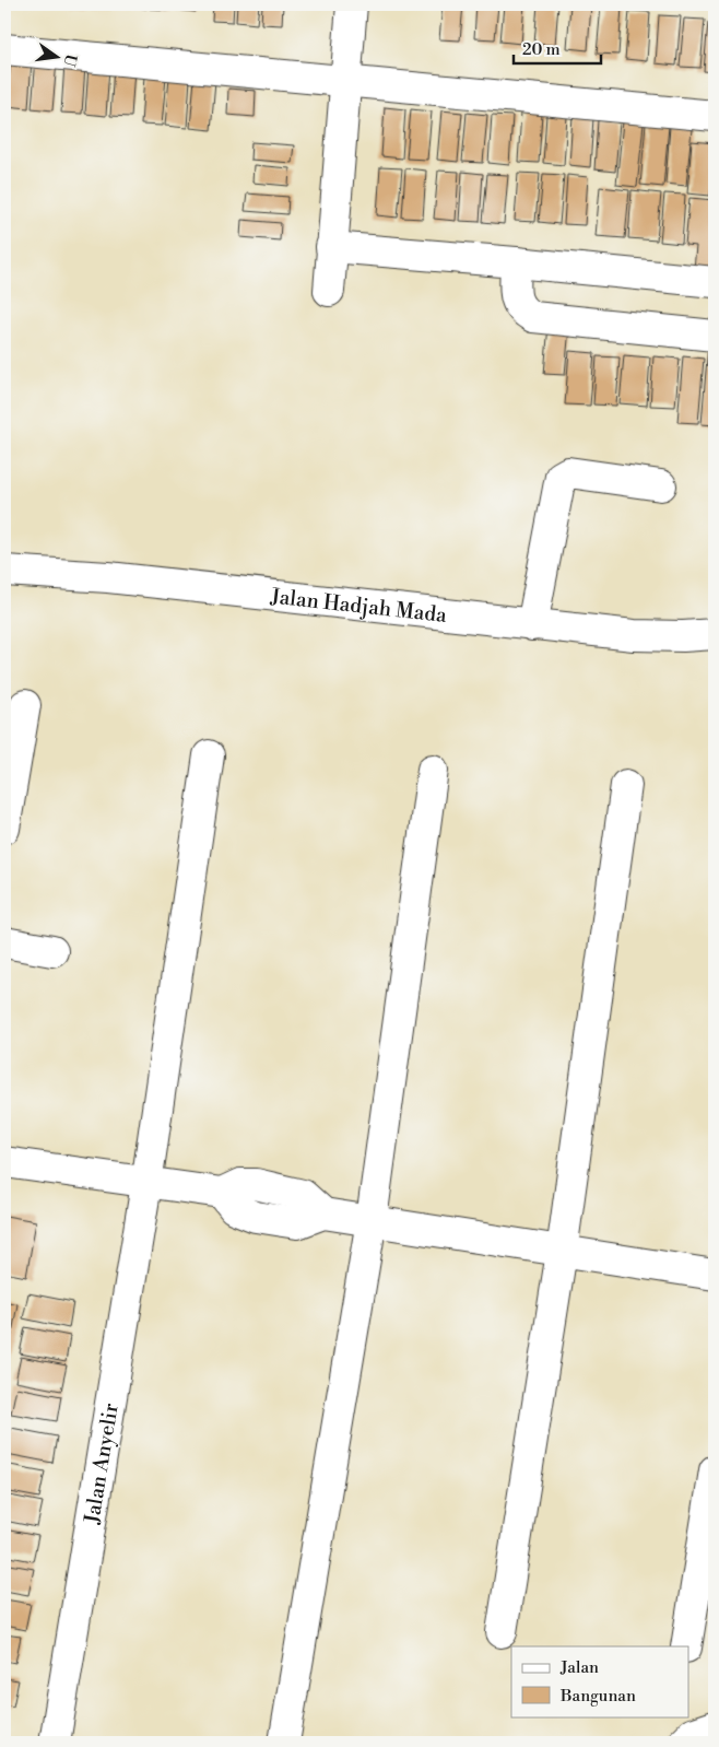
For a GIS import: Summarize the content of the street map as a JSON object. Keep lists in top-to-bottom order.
{
  "streets": {
    "street": ["Jalan Hadjah Mada", "Jalan Anyelir"]
  },
  "legend": ["Jalan", "Bangunan"],
  "scale_bar": "20 m",
  "north": "right"
}
